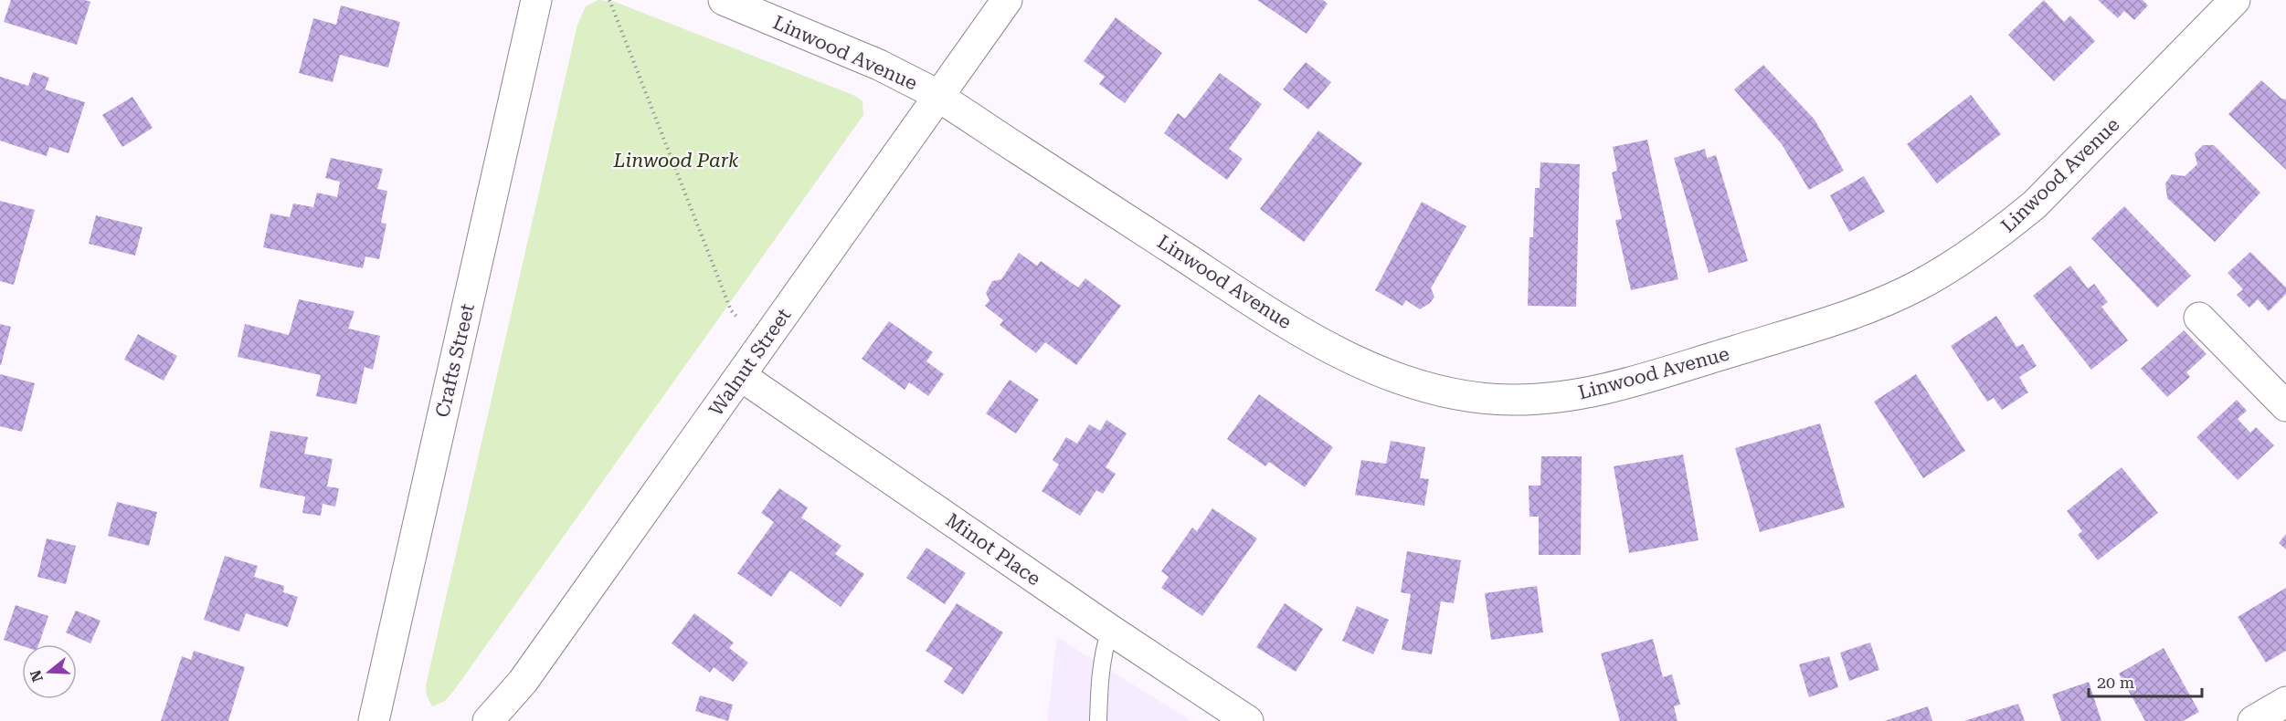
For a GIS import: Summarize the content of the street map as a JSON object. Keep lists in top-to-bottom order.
{
  "streets": {
    "street": [
      "Linwood Avenue",
      "Crafts Street",
      "Walnut Street",
      "Minot Place"
    ]
  },
  "crossings": [
    ["Linwood Avenue", "Walnut Street"],
    ["Walnut Street", "Minot Place"]
  ],
  "parks": ["Linwood Park"],
  "scale_bar": "20 m",
  "north": "left"
}
